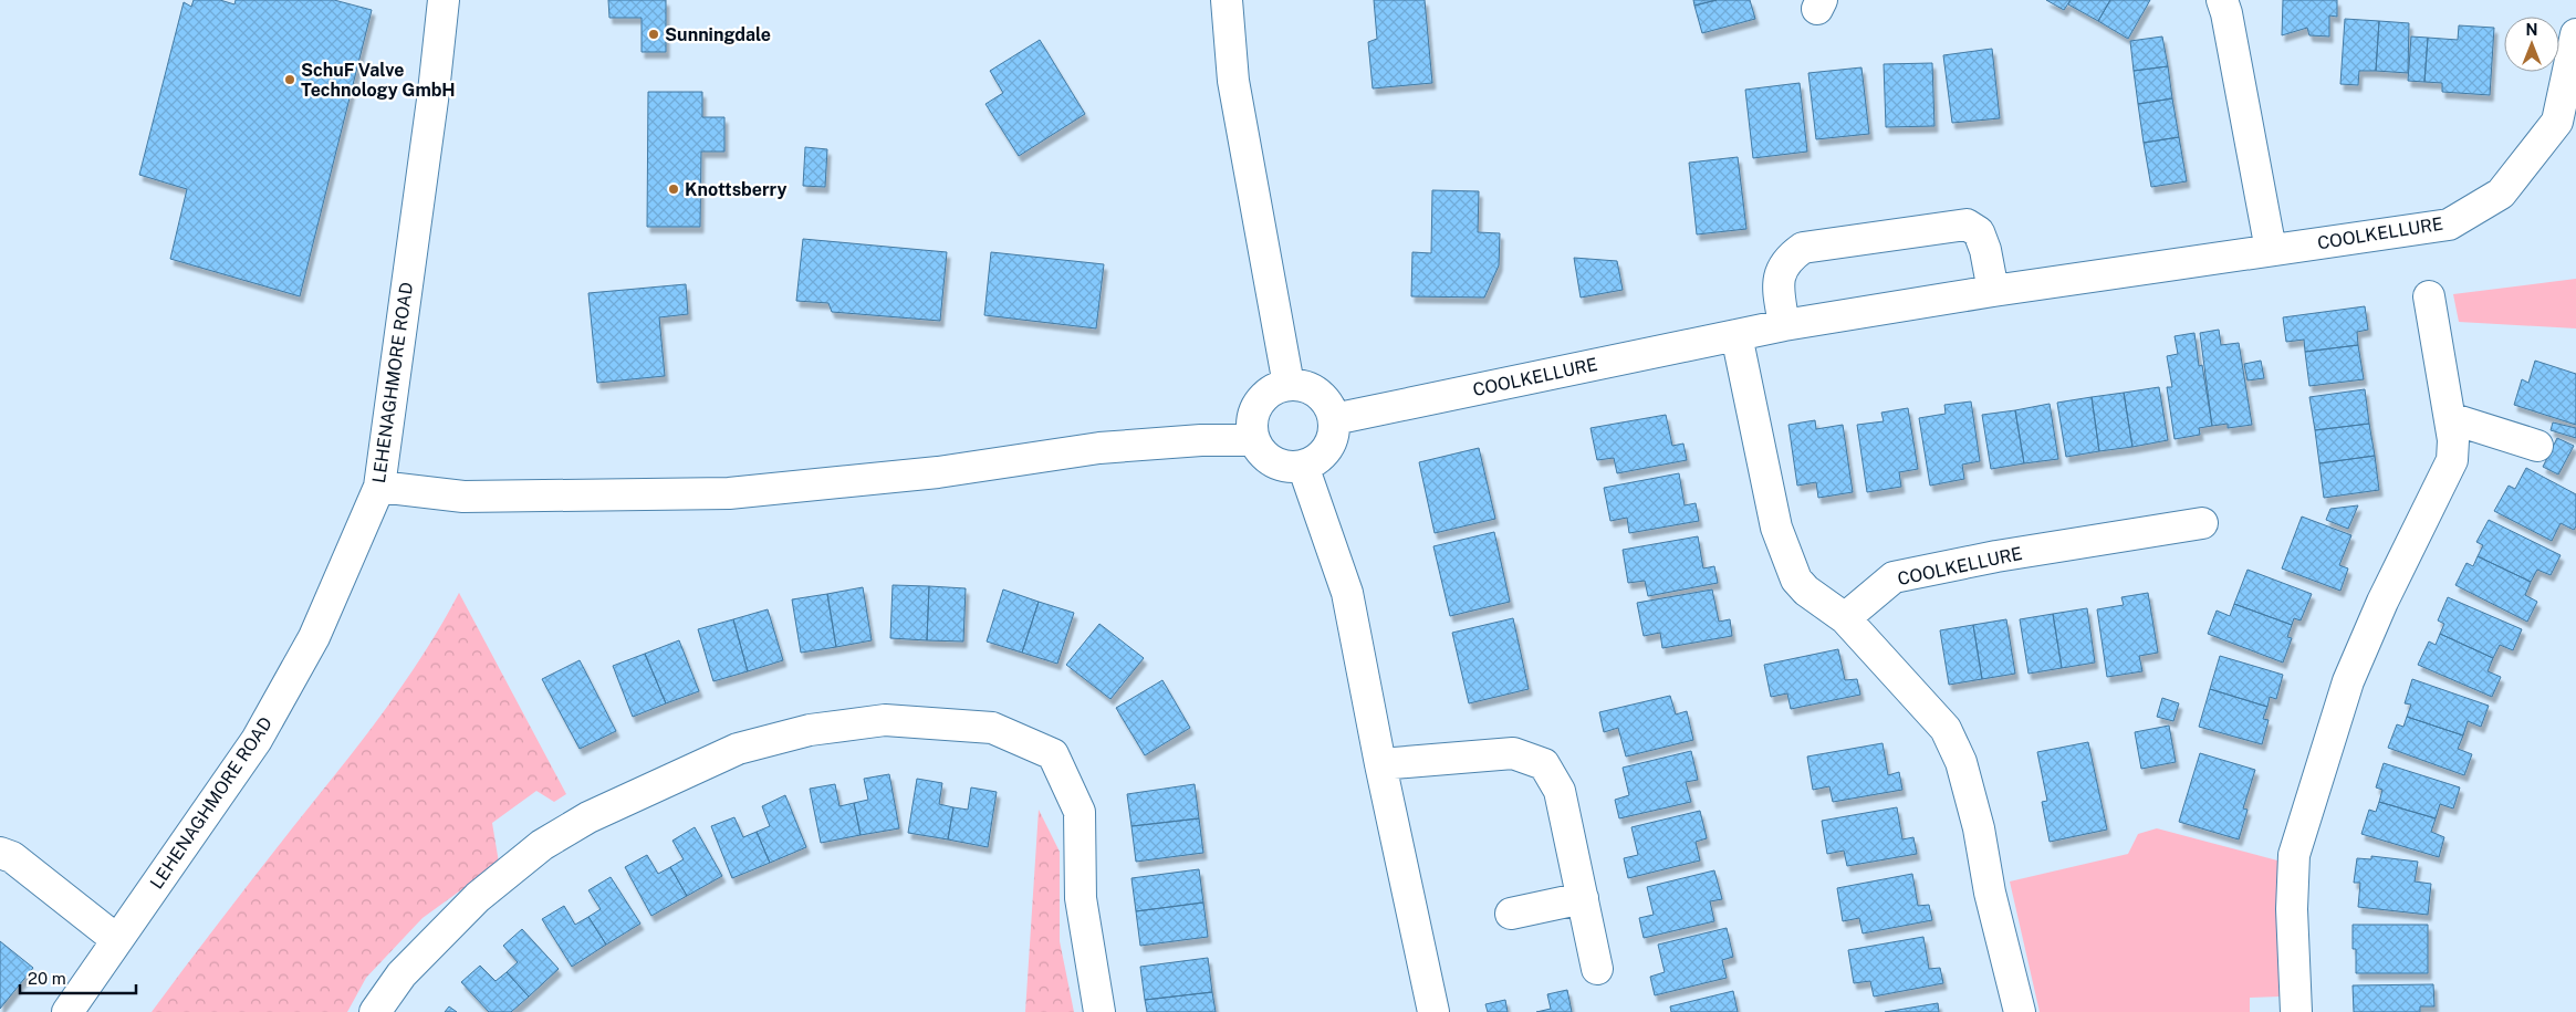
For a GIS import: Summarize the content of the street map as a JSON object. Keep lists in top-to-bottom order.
{
  "streets": {
    "street": ["COOLKELLURE", "LEHENAGHMORE ROAD"]
  },
  "places": ["Sunningdale", "SchuF Valve Technology GmbH", "Knottsberry"],
  "scale_bar": "20 m",
  "north": "top"
}
